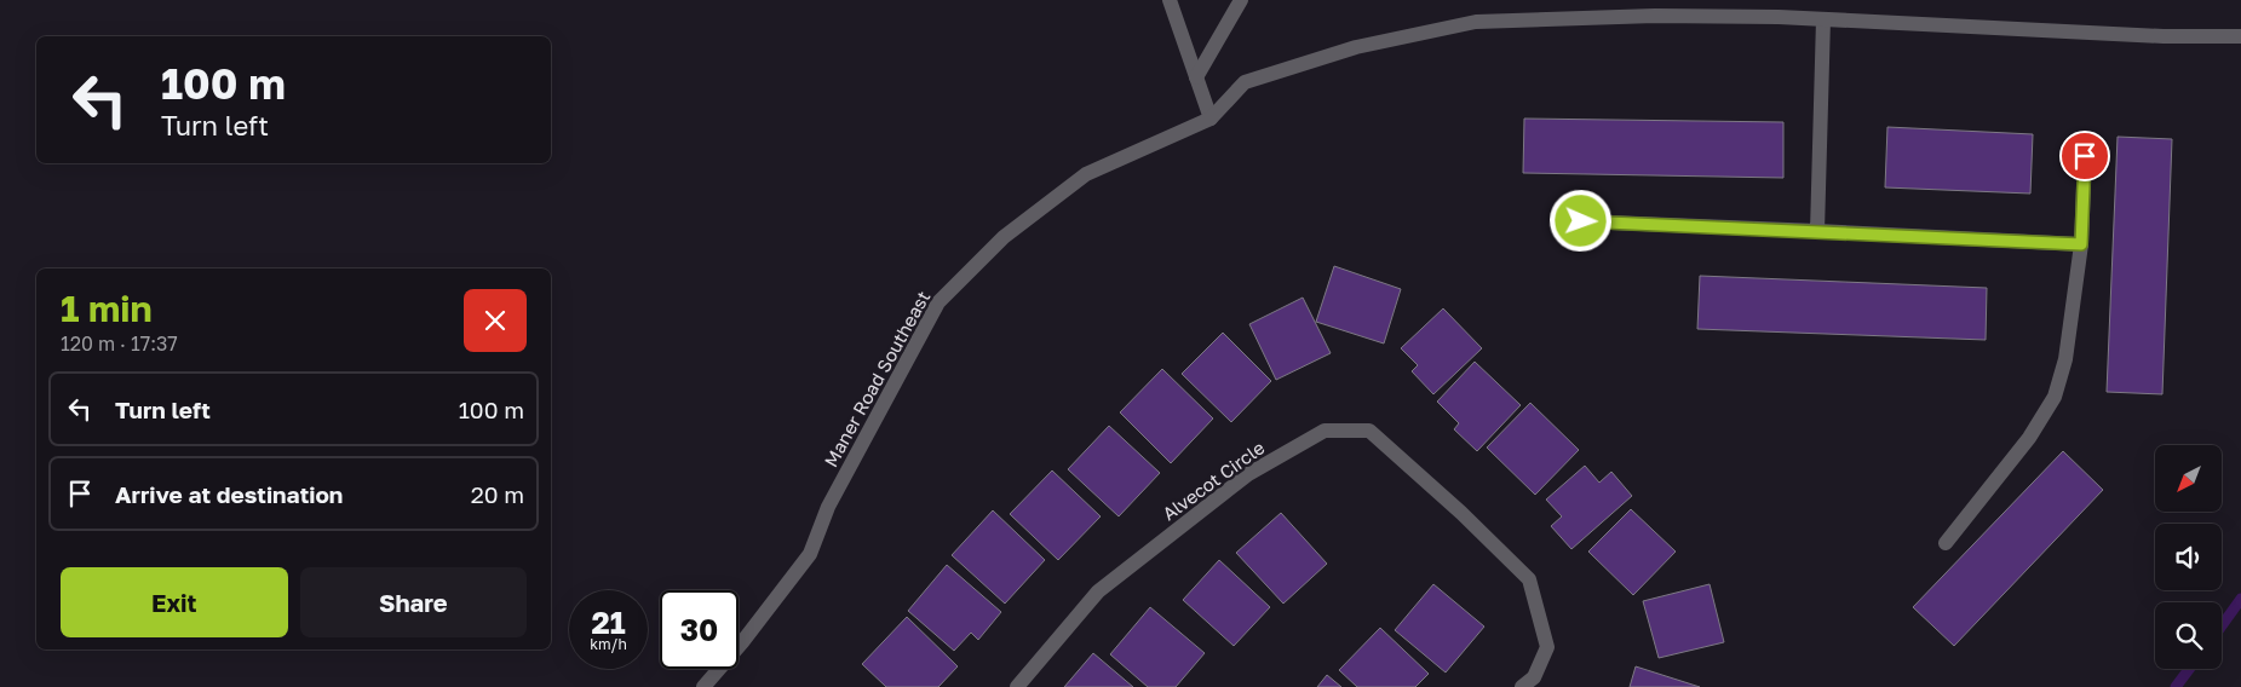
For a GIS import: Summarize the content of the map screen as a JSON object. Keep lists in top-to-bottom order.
{
  "streets": {
    "street": ["Maner Road Southeast", "Alvecot Circle"]
  },
  "north": "bottom left",
  "page": {
    "turn": ["100 m", "Turn left"],
    "heading": ["1 min", "120 m · 17:37"],
    "list": [
      {
        "name": "Turn left",
        "value": "100 m"
      },
      {
        "name": "Arrive at destination",
        "value": "20 m"
      }
    ],
    "buttons": ["Exit", "Share"],
    "speed": "21 km/h",
    "limit": "30"
  }
}
